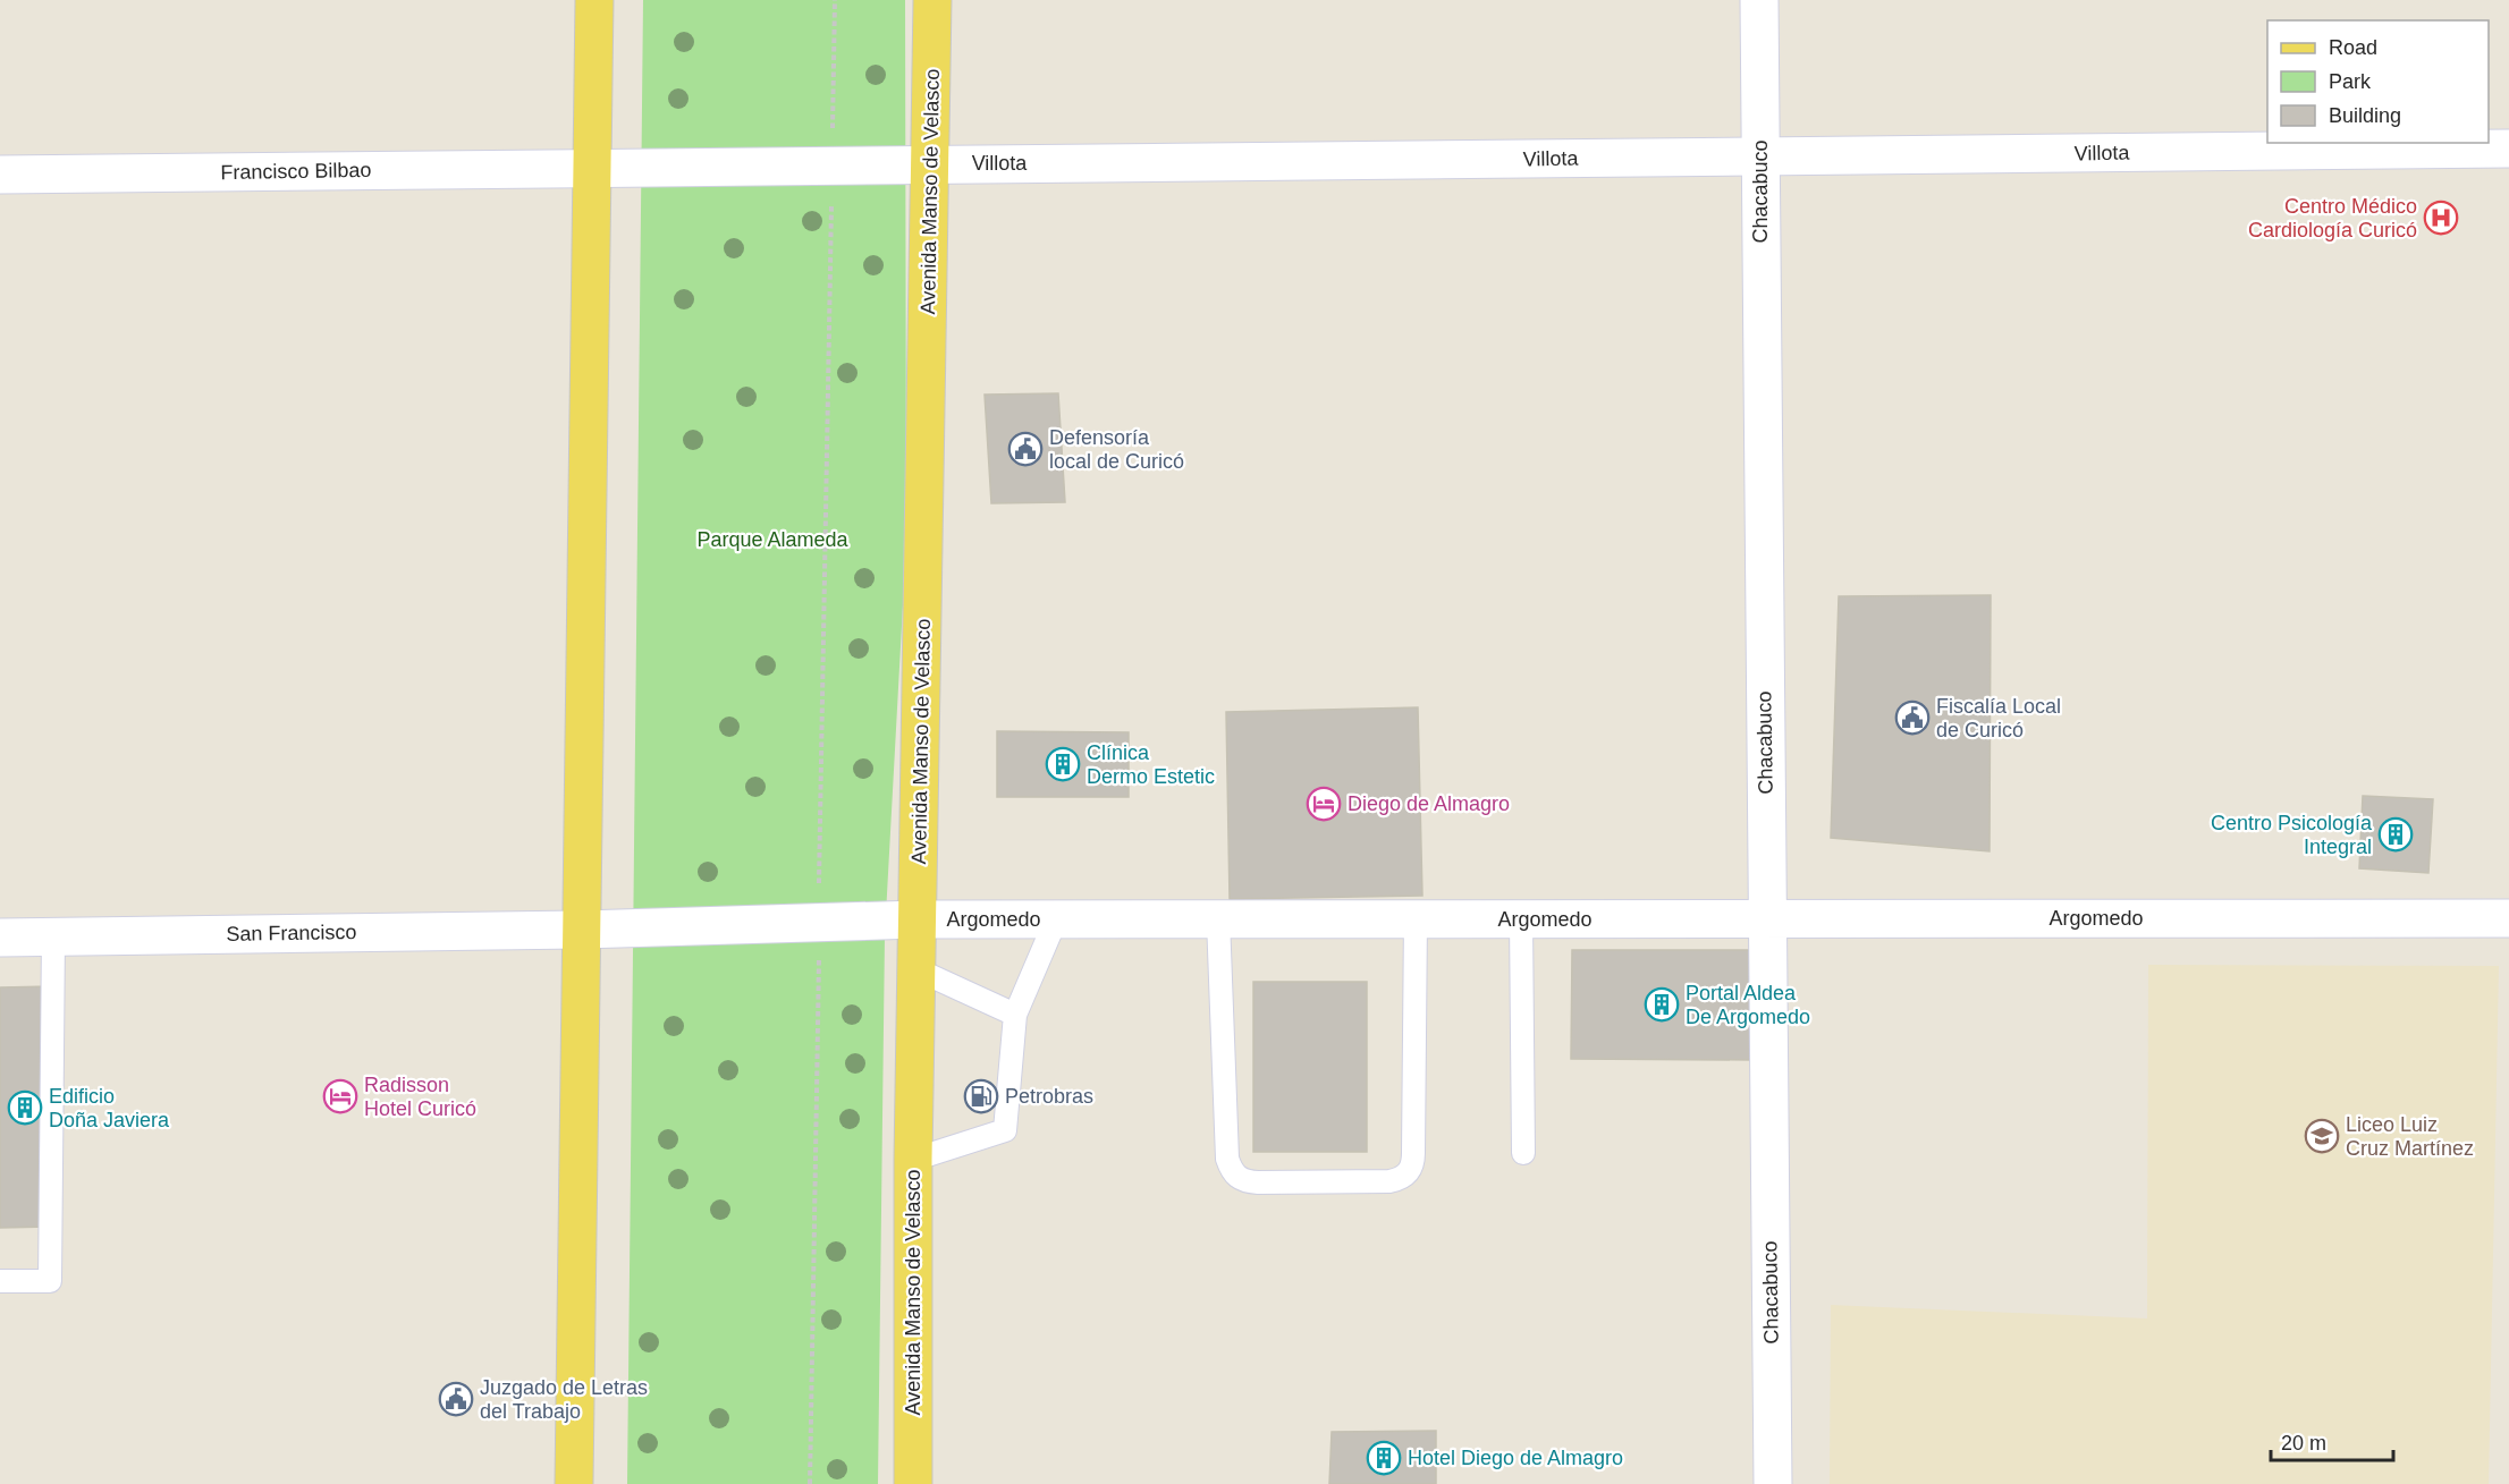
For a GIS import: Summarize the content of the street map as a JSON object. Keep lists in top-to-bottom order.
{
  "streets": {
    "main road": ["Avenida Manso de Velasco"],
    "street": [
      "Villota",
      "Francisco Bilbao",
      "Chacabuco",
      "Argomedo",
      "San Francisco"
    ]
  },
  "crossings": [
    ["Villota", "Francisco Bilbao"],
    ["Villota", "Avenida Manso de Velasco"],
    ["Villota", "Chacabuco"],
    ["Avenida Manso de Velasco", "Argomedo"],
    ["Chacabuco", "Argomedo"],
    ["Argomedo", "San Francisco"]
  ],
  "parks": ["Parque Alameda"],
  "places": {
    "hospital": ["Centro Médico Cardiología Curicó"],
    "public building": ["Defensoría local de Curicó", "Fiscalía Local de Curicó", "Juzgado de Letras del Trabajo"],
    "building": [
      "Clínica Dermo Estetic",
      "Centro Psicología Integral",
      "Portal Aldea De Argomedo",
      "Edificio Doña Javiera",
      "Hotel Diego de Almagro"
    ],
    "hotel": ["Diego de Almagro", "Radisson Hotel Curicó"],
    "fuel station": ["Petrobras"],
    "school or university": ["Liceo Luiz Cruz Martínez"]
  },
  "legend": ["Road", "Park", "Building"],
  "scale_bar": "20 m"
}
